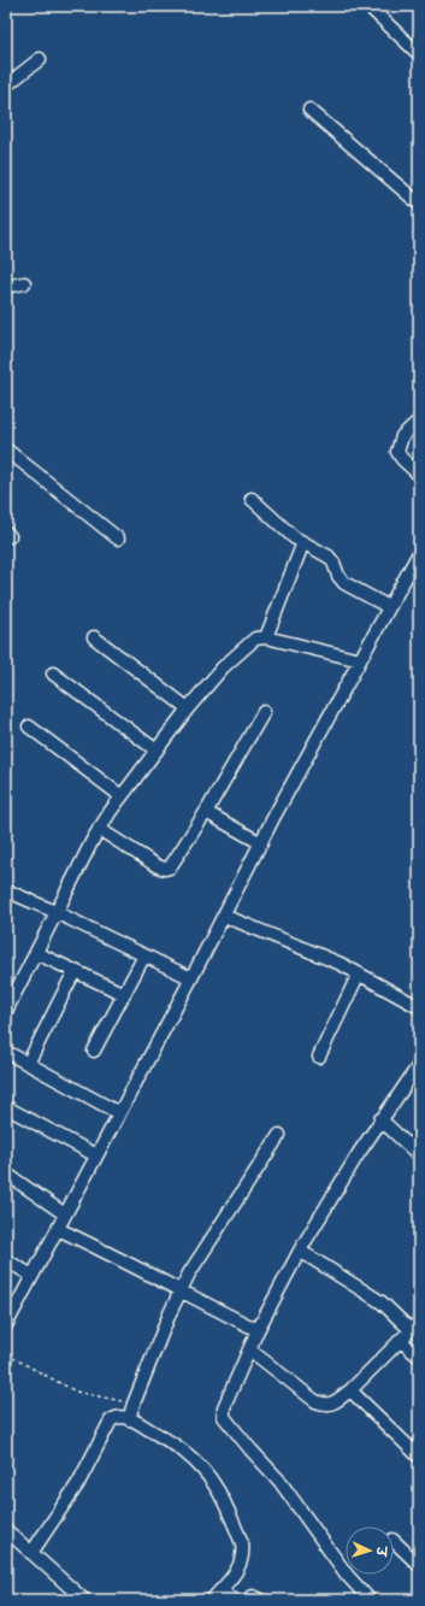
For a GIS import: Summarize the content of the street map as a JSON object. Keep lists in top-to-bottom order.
{
  "north": "right"
}
